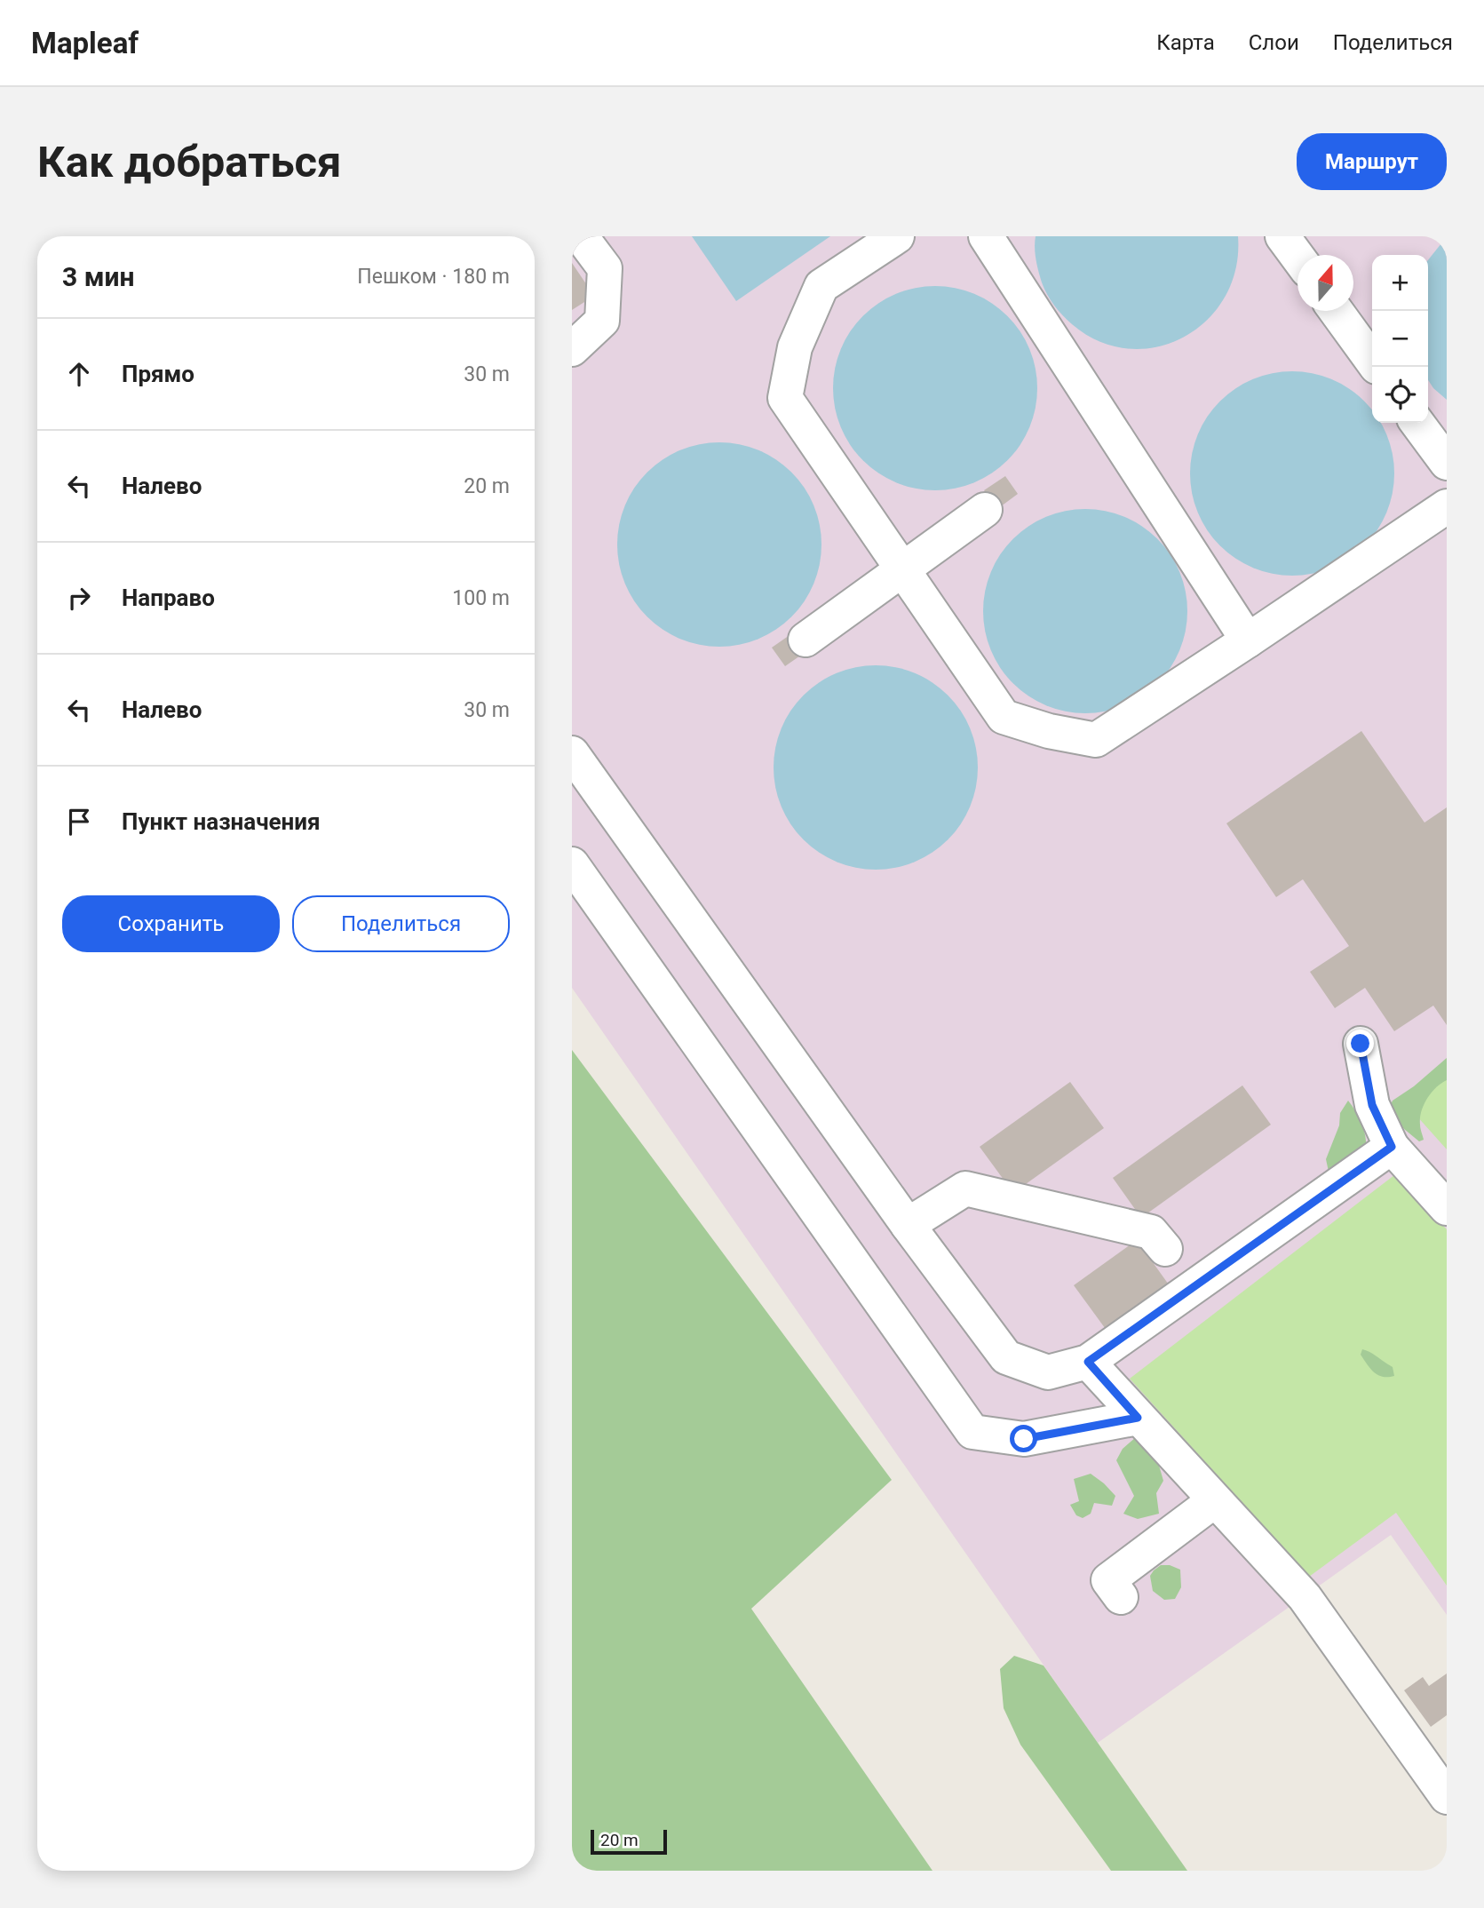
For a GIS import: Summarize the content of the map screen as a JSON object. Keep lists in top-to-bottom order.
{
  "scale_bar": "20 m",
  "north": "top",
  "page": {
    "header": "Mapleaf",
    "nav": ["Карта", "Слои", "Поделиться"],
    "buttons": [
      "Маршрут",
      ["Сохранить", "Поделиться"]
    ],
    "title": "Как добраться",
    "heading": ["3 мин", "Пешком · 180 m"],
    "map_buttons": ["+", "−"],
    "list": [
      ["Прямо", "30 m"],
      ["Налево", "20 m"],
      ["Направо", "100 m"],
      ["Налево", "30 m"],
      "Пункт назначения"
    ],
    "scale": "20 m"
  }
}
